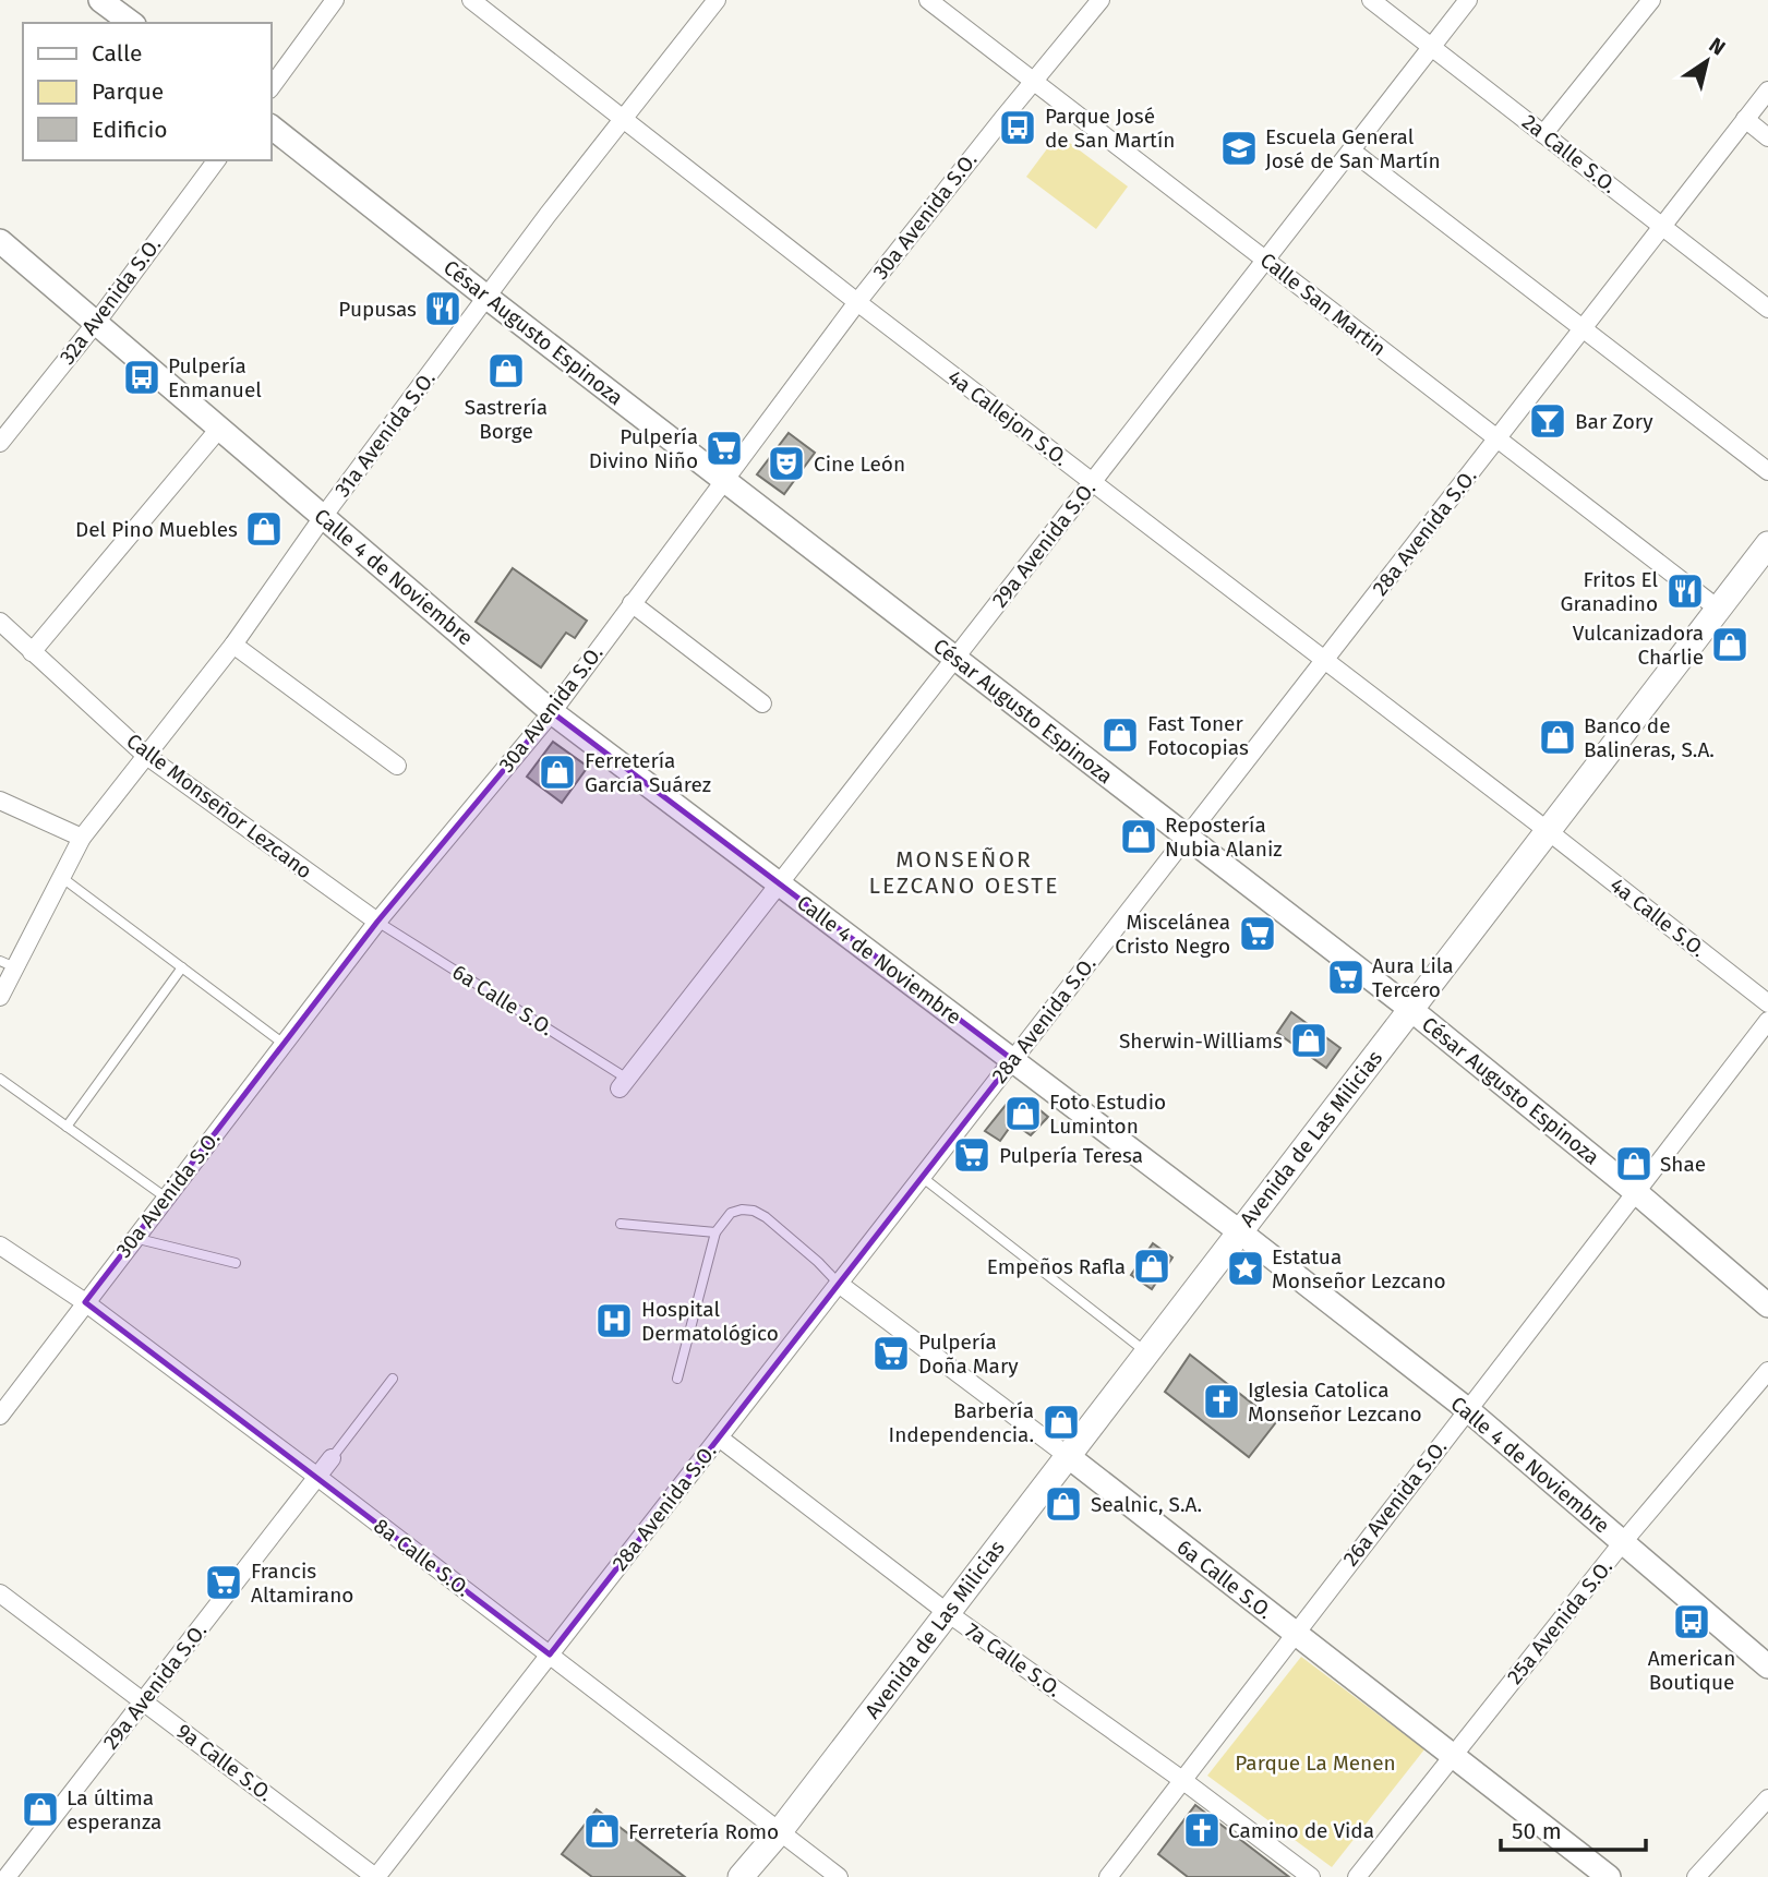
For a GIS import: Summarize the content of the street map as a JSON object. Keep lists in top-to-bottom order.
{
  "streets": {
    "main road": ["Avenida de Las Milicias"],
    "street": [
      "2a Calle S.O.",
      "30a Avenida S.O.",
      "32a Avenida S.O.",
      "Calle San Martin",
      "César Augusto Espinoza",
      "4a Callejon S.O.",
      "31a Avenida S.O.",
      "28a Avenida S.O.",
      "29a Avenida S.O.",
      "Calle 4 de Noviembre",
      "Calle Monseñor Lezcano",
      "4a Calle S.O.",
      "6a Calle S.O.",
      "26a Avenida S.O.",
      "8a Calle S.O.",
      "25a Avenida S.O.",
      "7a Calle S.O.",
      "9a Calle S.O."
    ]
  },
  "crossings": [
    ["2a Calle S.O.", "28a Avenida S.O."],
    ["2a Calle S.O.", "29a Avenida S.O."],
    ["30a Avenida S.O.", "Calle San Martin"],
    ["30a Avenida S.O.", "César Augusto Espinoza"],
    ["30a Avenida S.O.", "4a Callejon S.O."],
    ["30a Avenida S.O.", "Calle 4 de Noviembre"],
    ["30a Avenida S.O.", "Calle Monseñor Lezcano"],
    ["30a Avenida S.O.", "6a Calle S.O."],
    ["30a Avenida S.O.", "8a Calle S.O."],
    ["32a Avenida S.O.", "Calle 4 de Noviembre"],
    ["Calle San Martin", "28a Avenida S.O."],
    ["Calle San Martin", "29a Avenida S.O."],
    ["Calle San Martin", "Avenida de Las Milicias"],
    ["César Augusto Espinoza", "31a Avenida S.O."],
    ["César Augusto Espinoza", "28a Avenida S.O."],
    ["César Augusto Espinoza", "29a Avenida S.O."],
    ["César Augusto Espinoza", "Avenida de Las Milicias"],
    ["César Augusto Espinoza", "26a Avenida S.O."],
    ["4a Callejon S.O.", "31a Avenida S.O."],
    ["4a Callejon S.O.", "28a Avenida S.O."],
    ["4a Callejon S.O.", "29a Avenida S.O."],
    ["4a Callejon S.O.", "4a Calle S.O."],
    ["4a Callejon S.O.", "Avenida de Las Milicias"],
    ["31a Avenida S.O.", "Calle 4 de Noviembre"],
    ["31a Avenida S.O.", "Calle Monseñor Lezcano"],
    ["28a Avenida S.O.", "Calle 4 de Noviembre"],
    ["28a Avenida S.O.", "6a Calle S.O."],
    ["28a Avenida S.O.", "8a Calle S.O."],
    ["28a Avenida S.O.", "7a Calle S.O."],
    ["28a Avenida S.O.", "9a Calle S.O."],
    ["29a Avenida S.O.", "Calle 4 de Noviembre"],
    ["29a Avenida S.O.", "6a Calle S.O."],
    ["29a Avenida S.O.", "8a Calle S.O."],
    ["29a Avenida S.O.", "9a Calle S.O."],
    ["Calle 4 de Noviembre", "Avenida de Las Milicias"],
    ["Calle 4 de Noviembre", "26a Avenida S.O."],
    ["Calle 4 de Noviembre", "25a Avenida S.O."],
    ["Calle Monseñor Lezcano", "6a Calle S.O."],
    ["4a Calle S.O.", "Avenida de Las Milicias"],
    ["6a Calle S.O.", "Avenida de Las Milicias"],
    ["6a Calle S.O.", "26a Avenida S.O."],
    ["6a Calle S.O.", "25a Avenida S.O."],
    ["Avenida de Las Milicias", "8a Calle S.O."],
    ["Avenida de Las Milicias", "7a Calle S.O."],
    ["26a Avenida S.O.", "7a Calle S.O."]
  ],
  "districts": ["MONSEÑOR LEZCANO OESTE"],
  "parks": ["Parque La Menen"],
  "places": {
    "bus stop": ["Parque José de San Martín", "Pulpería Enmanuel", "American Boutique"],
    "school or university": ["Escuela General José de San Martín"],
    "restaurant": ["Pupusas", "Fritos El Granadino"],
    "shop": [
      "Sastrería Borge",
      "Del Pino Muebles",
      "Vulcanizadora Charlie",
      "Fast Toner Fotocopias",
      "Banco de Balineras, S.A.",
      "Ferretería García Suárez",
      "Repostería Nubia Alaniz",
      "Sherwin-Williams",
      "Foto Estudio Luminton",
      "Shae",
      "Empeños Rafla",
      "Barbería Independencia.",
      "Sealnic, S.A.",
      "La última esperanza",
      "Ferretería Romo"
    ],
    "bar": ["Bar Zory"],
    "supermarket": [
      "Pulpería Divino Niño",
      "Miscelánea Cristo Negro",
      "Aura Lila Tercero",
      "Pulpería Teresa",
      "Pulpería Doña Mary",
      "Francis Altamirano"
    ],
    "theatre": ["Cine León"],
    "place": ["Estatua Monseñor Lezcano"],
    "hospital": ["Hospital Dermatológico"],
    "church": ["Iglesia Catolica Monseñor Lezcano", "Camino de Vida"]
  },
  "legend": ["Calle", "Parque", "Edificio"],
  "scale_bar": "50 m",
  "north": "top right"
}
